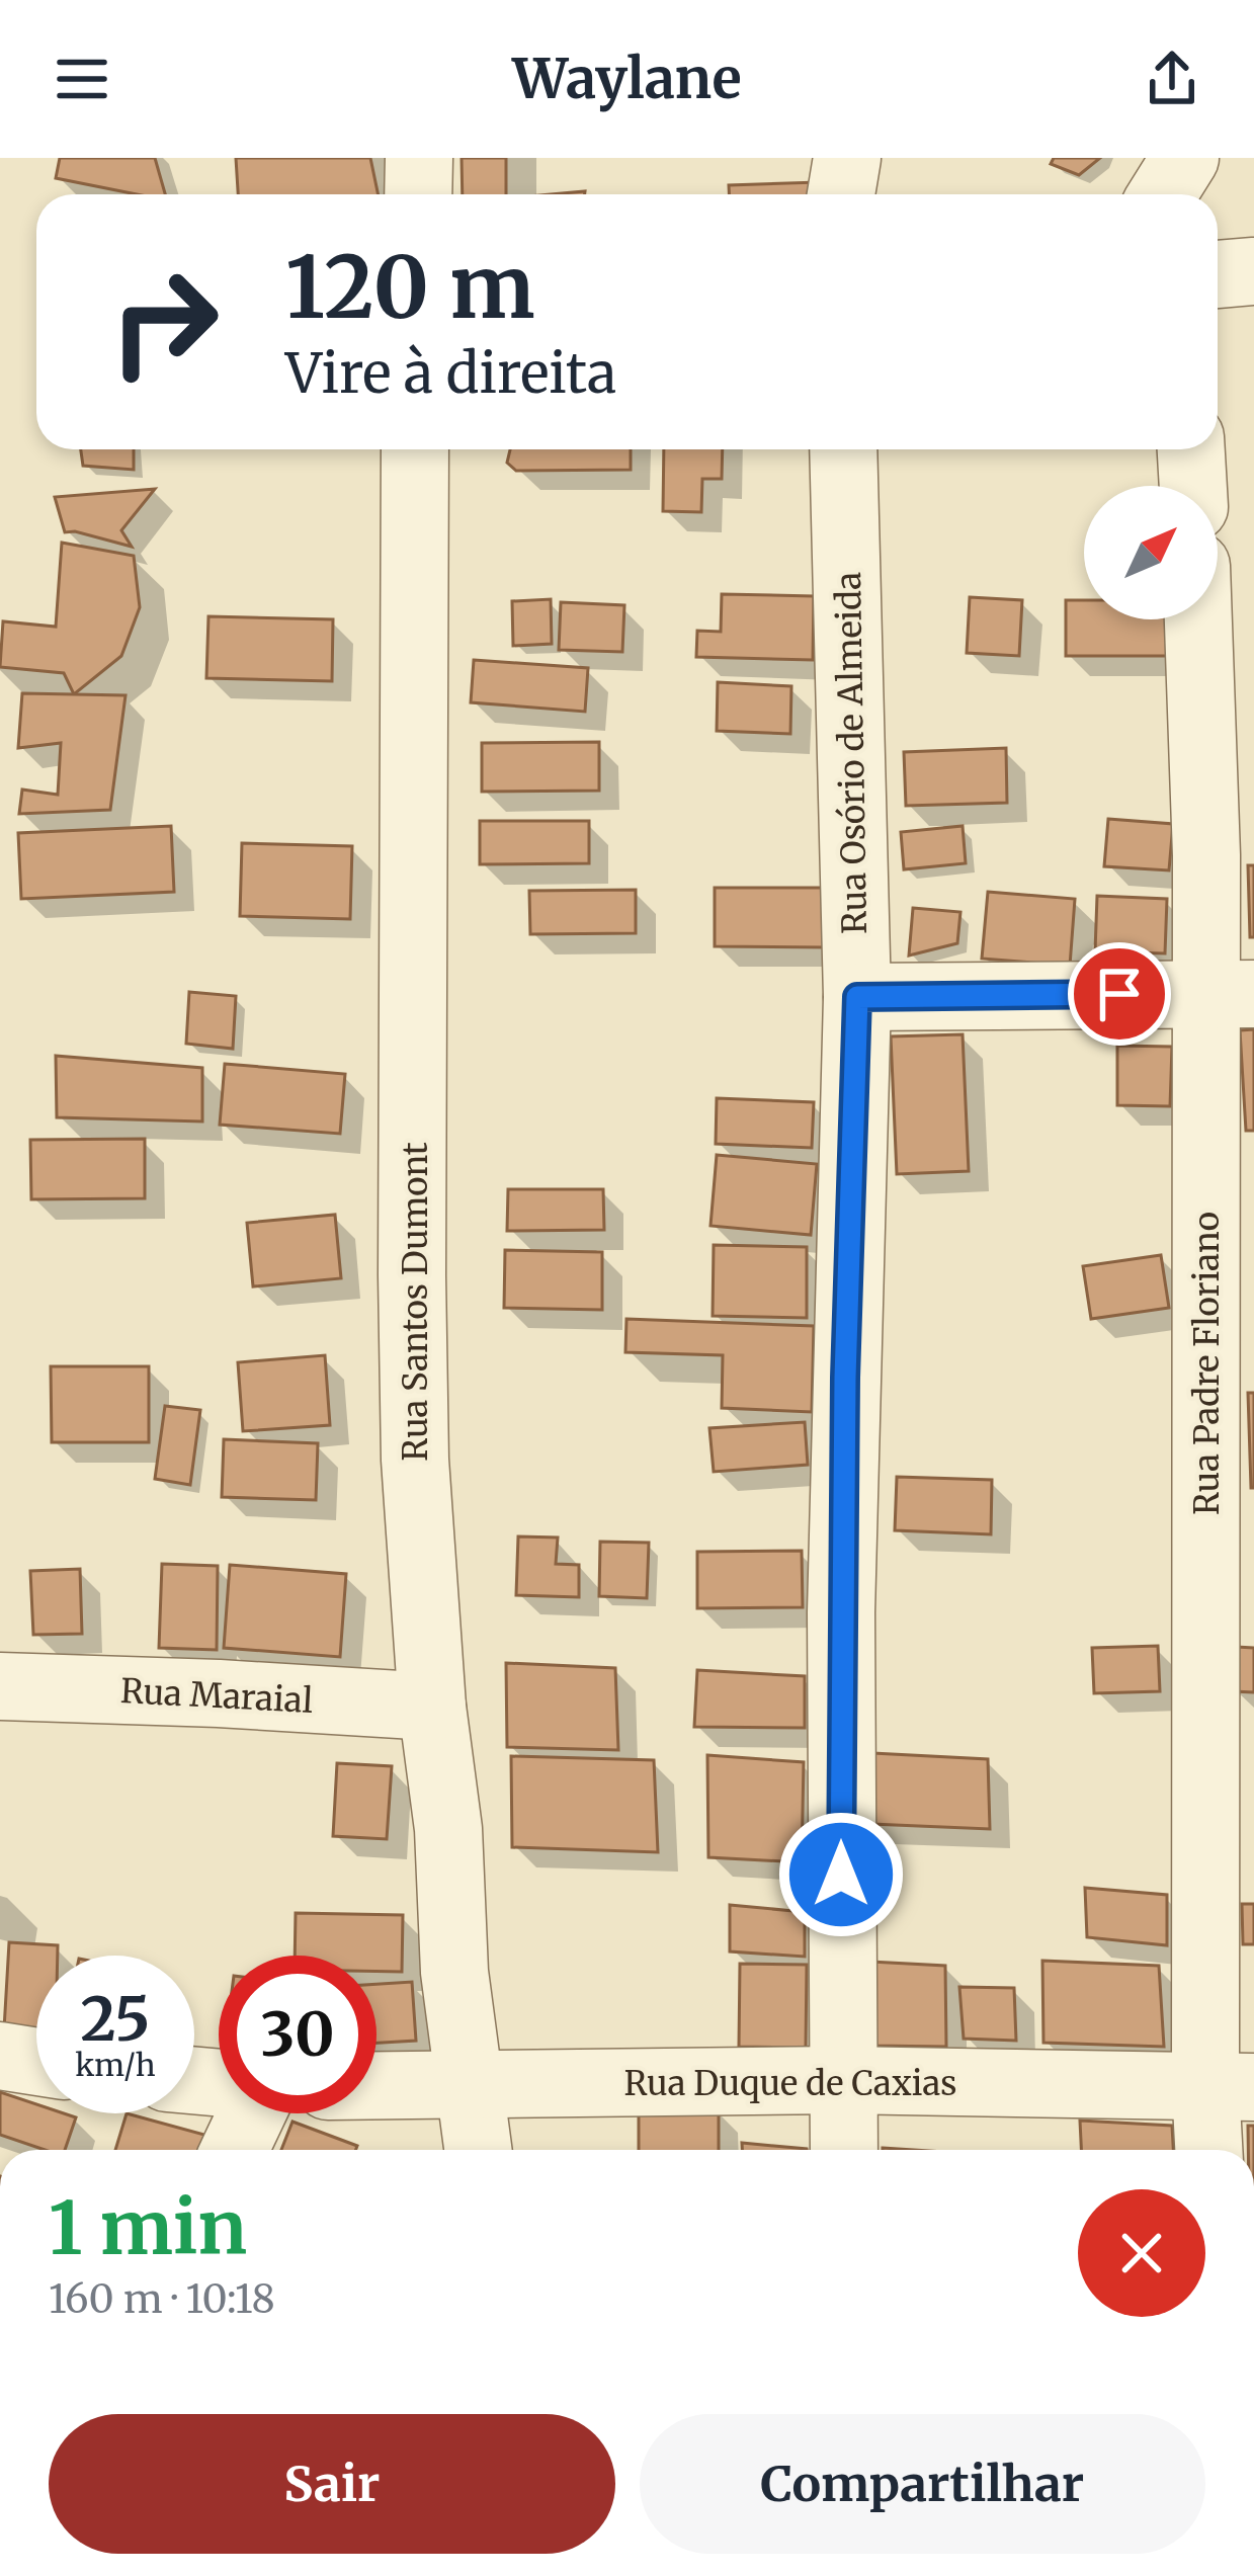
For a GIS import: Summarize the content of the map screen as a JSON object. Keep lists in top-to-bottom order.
{
  "streets": {
    "street": [
      "Rua Osório de Almeida",
      "Rua Santos Dumont",
      "Rua Padre Floriano",
      "Rua Maraial",
      "Rua Duque de Caxias"
    ]
  },
  "crossings": [
    ["Rua Osório de Almeida", "Rua Duque de Caxias"],
    ["Rua Santos Dumont", "Rua Maraial"],
    ["Rua Santos Dumont", "Rua Duque de Caxias"],
    ["Rua Padre Floriano", "Rua Duque de Caxias"]
  ],
  "north": "top right",
  "page": {
    "header": "Waylane",
    "turn": ["120 m", "Vire à direita"],
    "speed": "25 km/h",
    "limit": "30",
    "heading": ["1 min", "160 m · 10:18"],
    "buttons": ["Sair", "Compartilhar"]
  }
}
